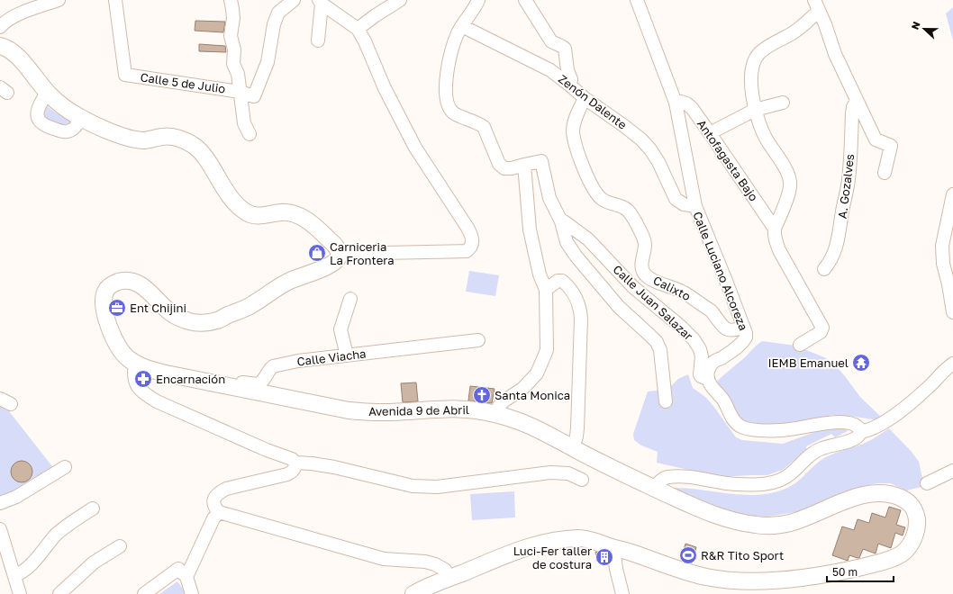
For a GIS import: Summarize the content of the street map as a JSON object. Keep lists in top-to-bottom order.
{
  "streets": {
    "main road": ["Avenida 9 de Abril"],
    "street": [
      "Calle 5 de Julio",
      "Zenón Dalente",
      "Antofagasta Bajo",
      "A. Gozalves",
      "Calle Luciano Alcoreza",
      "Calixto",
      "Calle Juan Salazar",
      "Calle Viacha"
    ]
  },
  "crossings": [
    ["Zenón Dalente", "Calle Luciano Alcoreza"],
    ["Zenón Dalente", "Calixto"],
    ["Antofagasta Bajo", "Calle Luciano Alcoreza"],
    ["Calle Luciano Alcoreza", "Calixto"],
    ["Calle Luciano Alcoreza", "Calle Juan Salazar"],
    ["Calle Viacha", "Avenida 9 de Abril"]
  ],
  "places": {
    "shop": ["Carniceria La Frontera"],
    "office": ["Ent Chijini"],
    "temple": ["IEMB Emanuel"],
    "pharmacy": ["Encarnación"],
    "church": ["Santa Monica"],
    "sports": ["R&R Tito Sport"],
    "building": ["Luci-Fer taller de costura"]
  },
  "scale_bar": "50 m",
  "north": "left"
}
